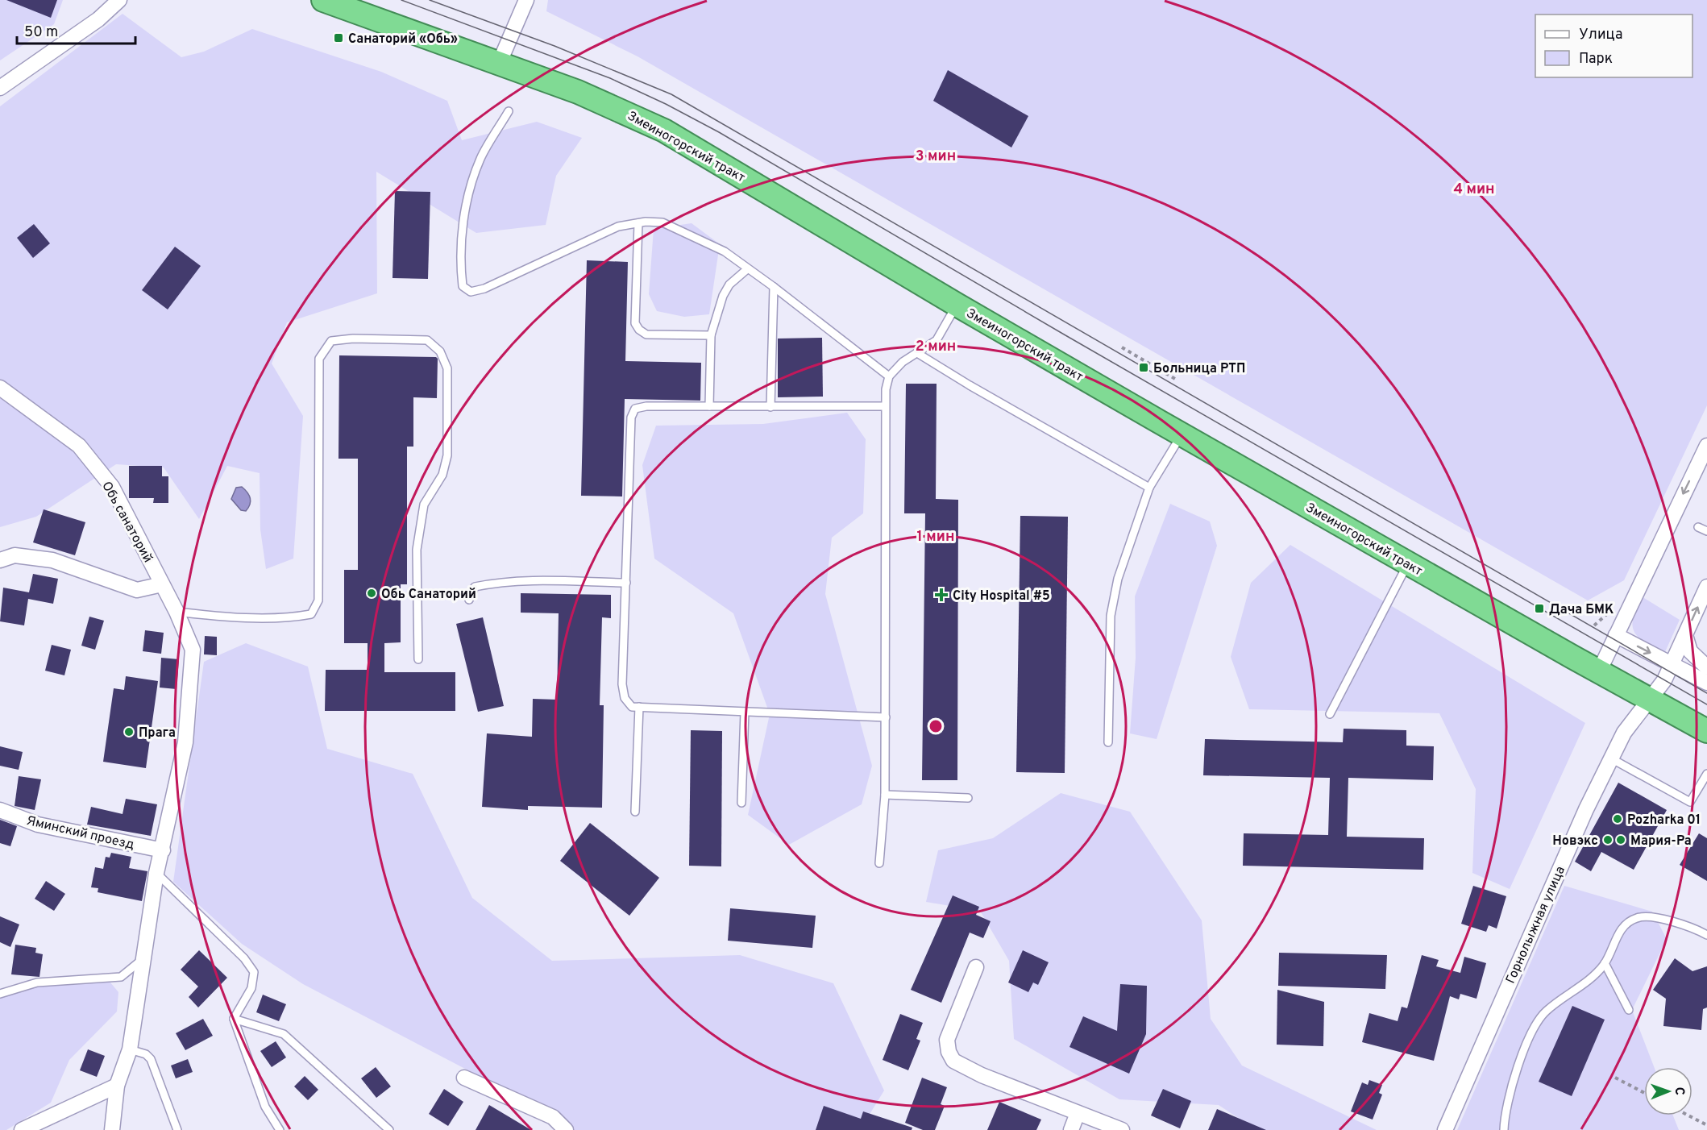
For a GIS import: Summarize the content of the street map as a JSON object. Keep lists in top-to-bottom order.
{
  "streets": {
    "highway": ["Змеиногорский тракт"],
    "street": ["Обь санаторий", "Яминский проезд", "Горнолыжная улица"]
  },
  "crossings": [
    ["Змеиногорский тракт", "Горнолыжная улица"],
    ["Обь санаторий", "Яминский проезд"]
  ],
  "places": {
    "transit": ["Санаторий «Обь»", "Больница РТП", "Дача БМК"],
    "other": [
      "Обь Санаторий",
      "Прага",
      "Pozharka 01",
      "Новэкс",
      "Мария-Ра"
    ],
    "health": ["City Hospital #5"]
  },
  "legend": ["Улица", "Парк"],
  "scale_bar": "50 m",
  "north": "right",
  "rings": [
    "3 мин",
    "4 мин",
    "2 мин",
    "1 мин"
  ]
}
